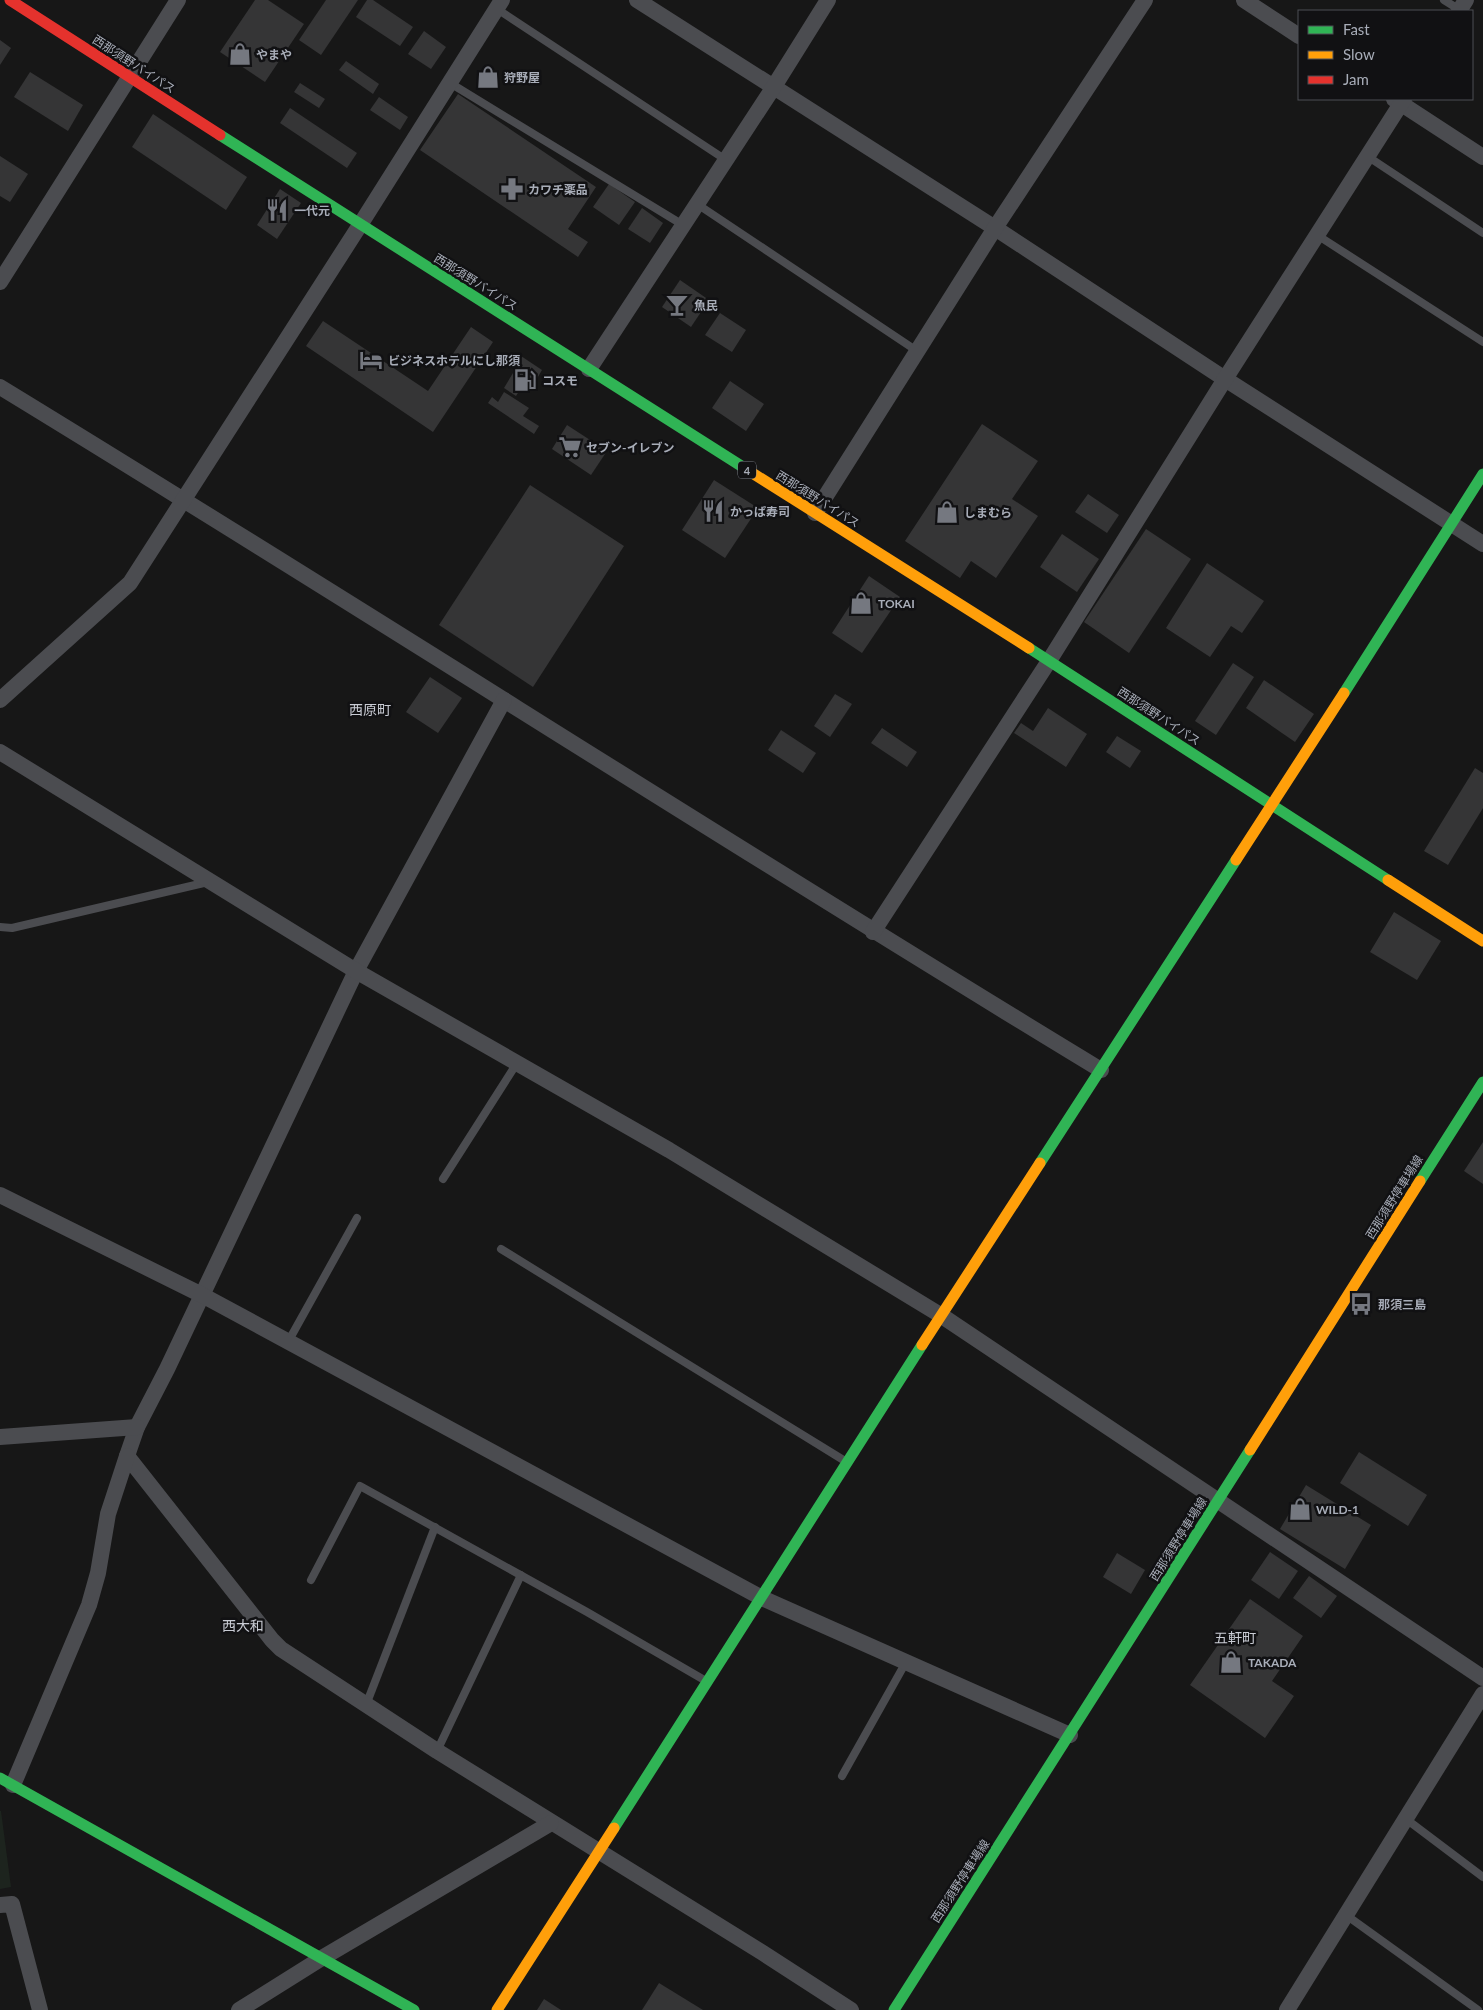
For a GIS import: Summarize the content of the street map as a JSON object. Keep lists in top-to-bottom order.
{
  "streets": {
    "main road": ["西那須野バイパス", "4", "西那須野停車場線"]
  },
  "districts": ["西原町", "西大和", "五軒町"],
  "places": {
    "shop": [
      "やまや",
      "狩野屋",
      "しまむら",
      "TOKAI",
      "WILD-1",
      "TAKADA"
    ],
    "pharmacy": ["カワチ薬品"],
    "restaurant": ["一代元", "かっぱ寿司"],
    "bar": ["魚民"],
    "hotel": ["ビジネスホテルにし那須"],
    "fuel station": ["コスモ"],
    "supermarket": ["セブン-イレブン"],
    "bus stop": ["那須三島"]
  },
  "legend": ["Fast", "Slow", "Jam"]
}
